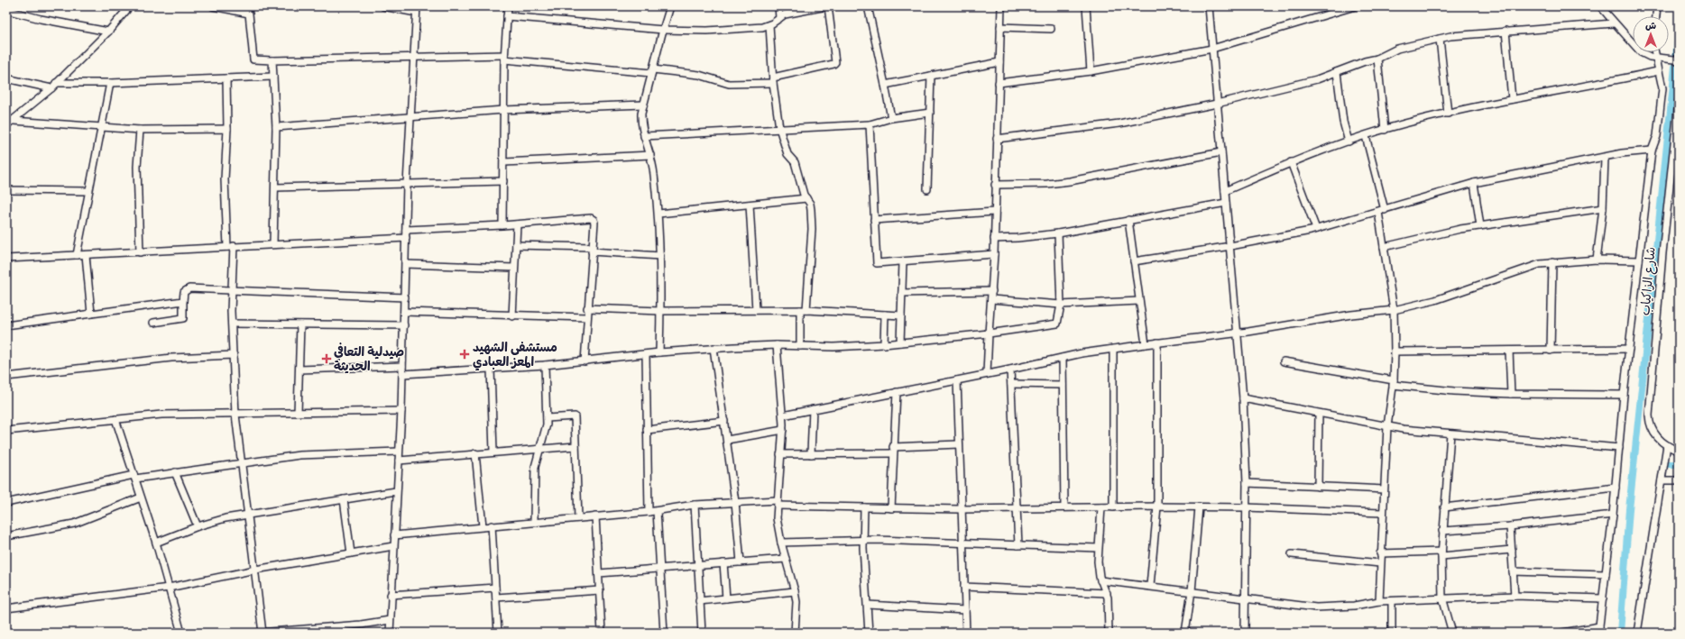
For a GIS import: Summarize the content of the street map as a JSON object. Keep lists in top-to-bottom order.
{
  "streets": {
    "street": ["شارع الزاكياب"]
  },
  "places": {
    "health": ["مستشفى الشهيد المعز العبادي", "صيدلية التعافي الحديثة"]
  },
  "north": "top"
}
